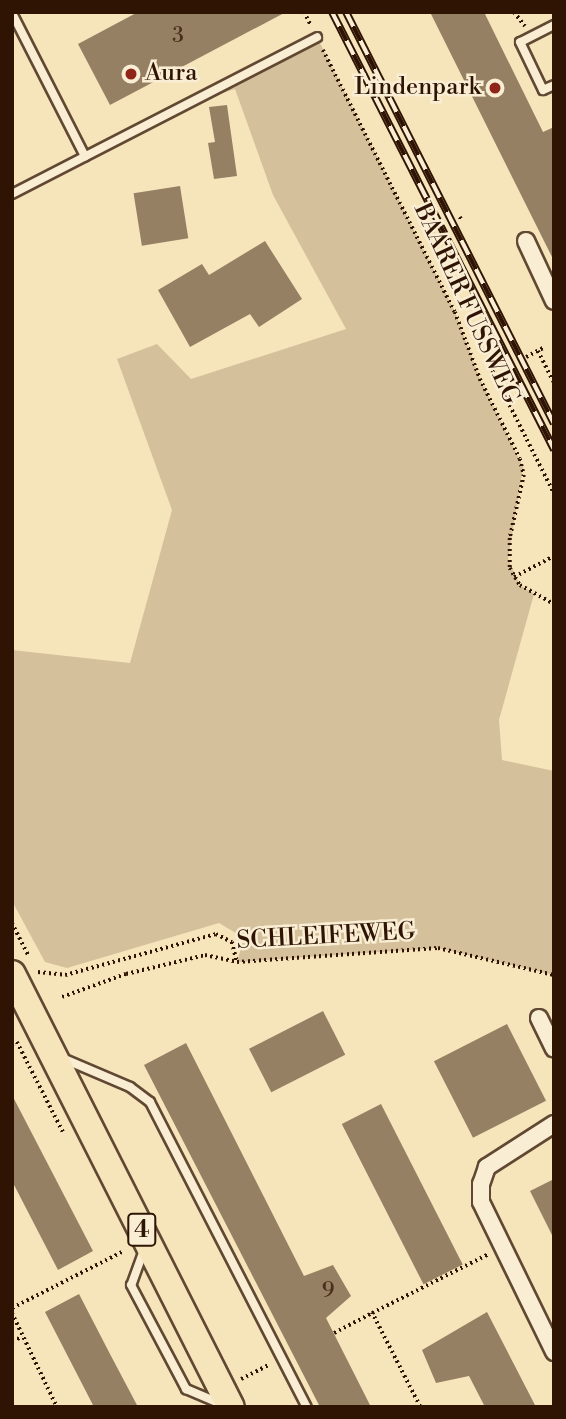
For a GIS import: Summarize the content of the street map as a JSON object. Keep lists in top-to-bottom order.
{
  "streets": {
    "main road": ["4"],
    "path": ["BAARER FUSSWEG", "SCHLEIFEWEG"]
  },
  "places": ["Aura", "Lindenpark"],
  "house_numbers": ["3", "9"]
}
